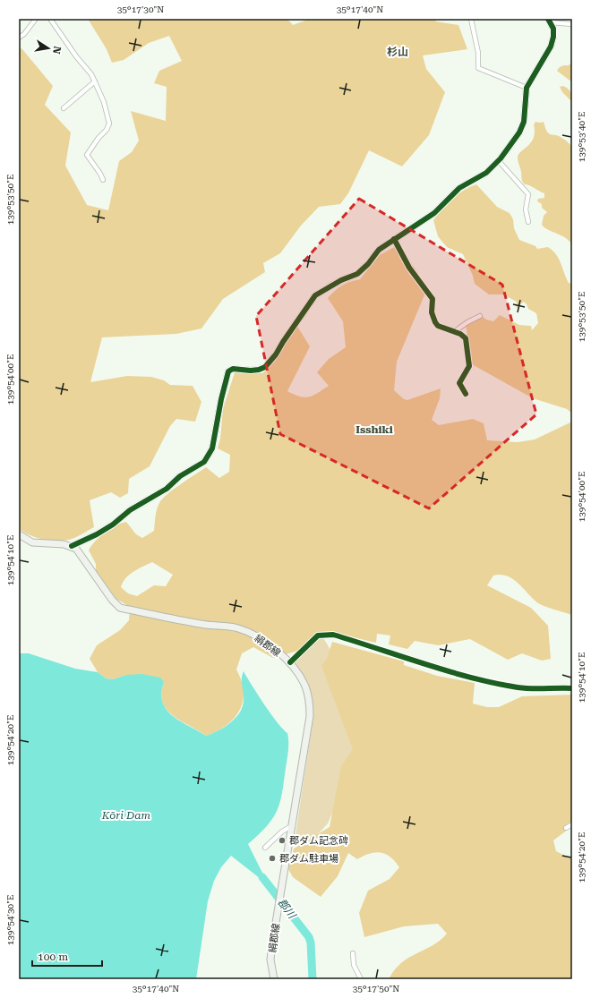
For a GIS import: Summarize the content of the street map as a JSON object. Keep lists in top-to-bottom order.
{
  "streets": {
    "main road": ["絹郡線"]
  },
  "districts": ["杉山", "Isshiki"],
  "water": ["Kōri Dam", "郡川"],
  "places": ["郡ダム記念碑", "郡ダム駐車場"],
  "scale_bar": "100 m",
  "north": "right",
  "coordinates": [
    "35°17'30\"N",
    "35°17'40\"N",
    "139°53'40\"E",
    "139°53'50\"E",
    "139°54'00\"E",
    "139°54'10\"E",
    "139°54'20\"E",
    "139°54'30\"E",
    "35°17'50\"N"
  ]
}
